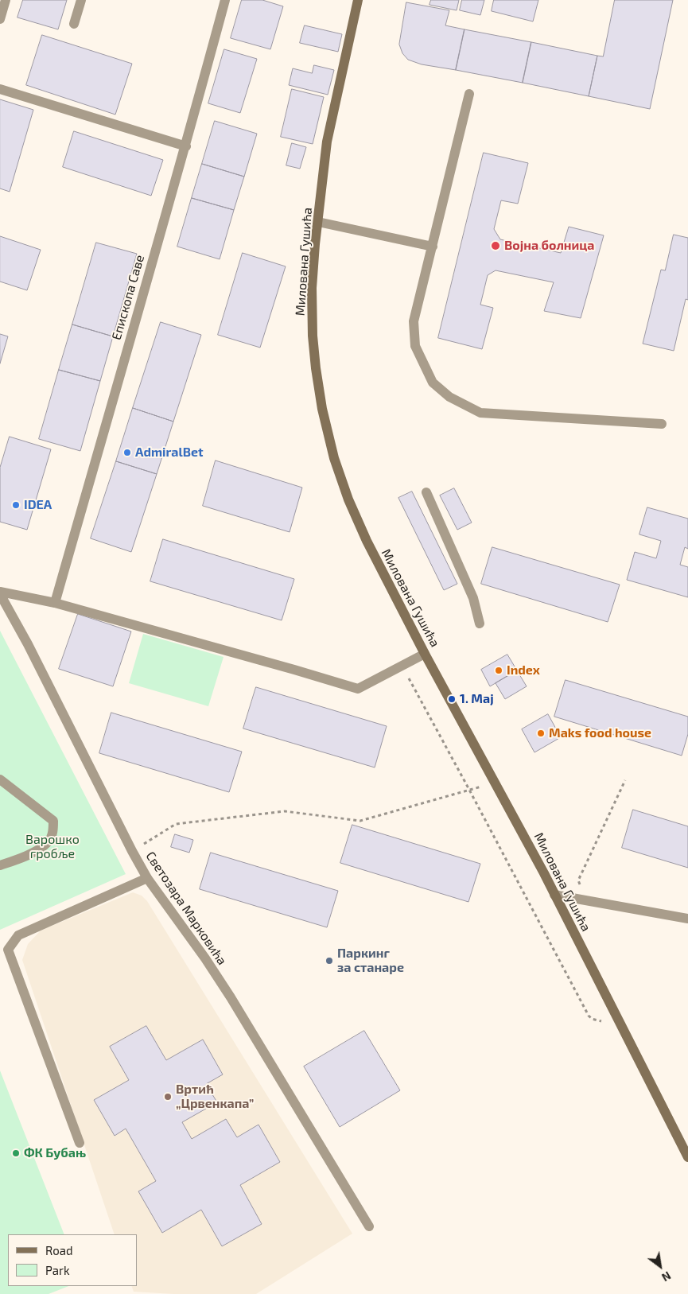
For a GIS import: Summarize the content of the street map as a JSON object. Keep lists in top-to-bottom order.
{
  "streets": {
    "street": ["Милована Гушића", "Епископа Саве", "Светозара Марковића"]
  },
  "parks": ["Варошко гробље"],
  "places": [
    "Војна болница",
    "AdmiralBet",
    "IDEA",
    "Index",
    "1. Мај",
    "Maks food house",
    "Паркинг за станаре",
    "Вртић „Црвенкапа”",
    "ФК Бубањ"
  ],
  "legend": ["Road", "Park"],
  "north": "bottom right"
}
